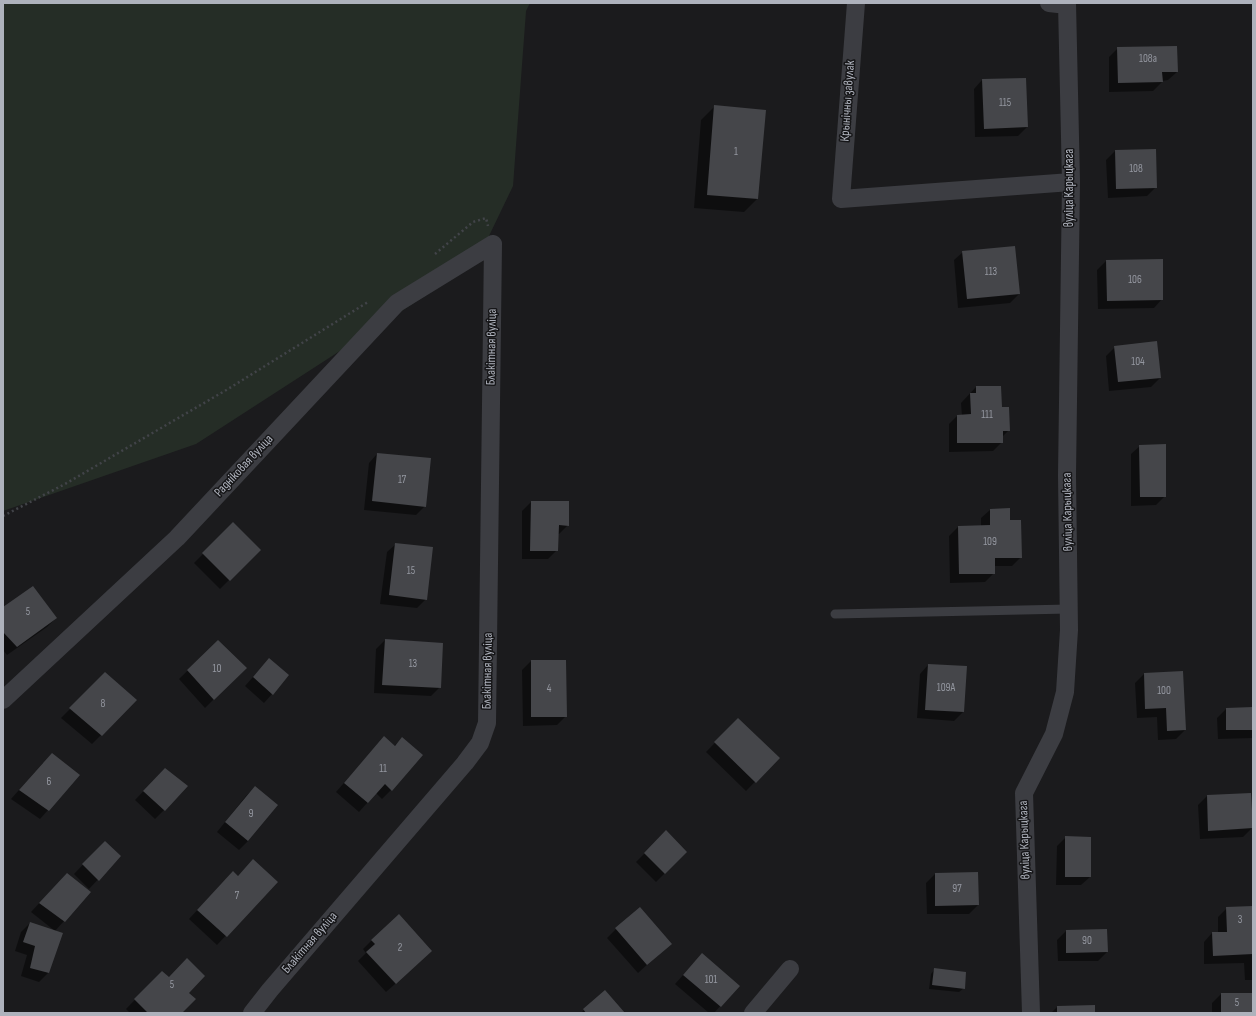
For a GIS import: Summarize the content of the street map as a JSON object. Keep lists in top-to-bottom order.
{
  "streets": {
    "street": [
      "Крынічны завулак",
      "вуліца Карыцкага",
      "Блакітная вуліца",
      "Радніковая вуліца"
    ]
  },
  "crossings": [
    ["Крынічны завулак", "вуліца Карыцкага"],
    ["Блакітная вуліца", "Радніковая вуліца"]
  ],
  "house_numbers": [
    "108а",
    "115",
    "1",
    "108",
    "113",
    "106",
    "104",
    "111",
    "17",
    "109",
    "15",
    "5",
    "13",
    "10",
    "109А",
    "4",
    "100",
    "8",
    "11",
    "6",
    "9",
    "97",
    "7",
    "3",
    "90",
    "2",
    "101",
    "5",
    "5"
  ]
}
